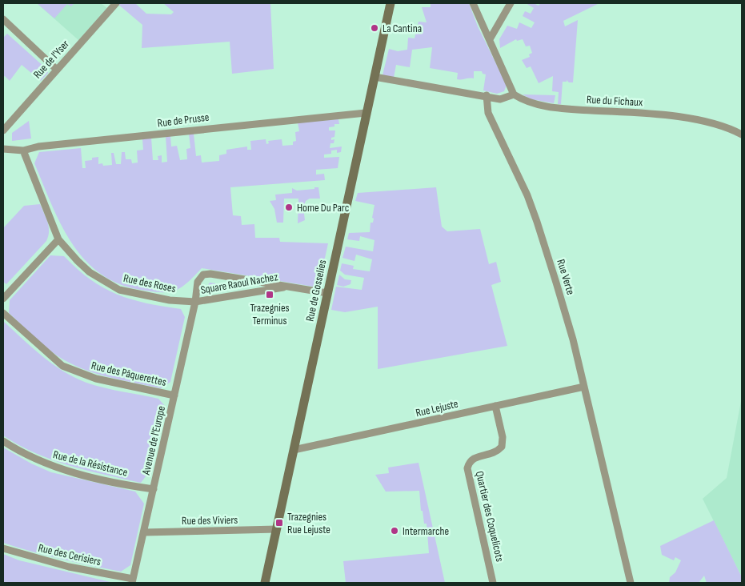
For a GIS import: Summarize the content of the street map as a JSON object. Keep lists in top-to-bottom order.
{
  "streets": {
    "main road": ["Rue de Gosselies"],
    "street": [
      "Rue de l'Yser",
      "Rue du Fichaux",
      "Rue de Prusse",
      "Rue Verte",
      "Rue des Roses",
      "Square Raoul Nachez",
      "Rue des Pâquerettes",
      "Rue Lejuste",
      "Avenue de l'Europe",
      "Rue de la Résistance",
      "Quartier des Coquelicots",
      "Rue des Viviers",
      "Rue des Cerisiers"
    ]
  },
  "crossings": [
    ["Rue de Prusse", "Rue des Roses"],
    ["Rue de Prusse", "Rue de Gosselies"],
    ["Rue Verte", "Rue Lejuste"],
    ["Rue des Roses", "Square Raoul Nachez"],
    ["Rue des Roses", "Avenue de l'Europe"],
    ["Square Raoul Nachez", "Avenue de l'Europe"],
    ["Rue de Gosselies", "Rue Lejuste"],
    ["Rue de Gosselies", "Rue des Viviers"],
    ["Rue des Pâquerettes", "Avenue de l'Europe"],
    ["Rue Lejuste", "Quartier des Coquelicots"],
    ["Avenue de l'Europe", "Rue de la Résistance"],
    ["Avenue de l'Europe", "Rue des Viviers"],
    ["Avenue de l'Europe", "Rue des Cerisiers"]
  ],
  "places": {
    "other": ["La Cantina", "Home Du Parc", "Intermarche"],
    "transit": ["Trazegnies Terminus", "Trazegnies Rue Lejuste"]
  }
}
